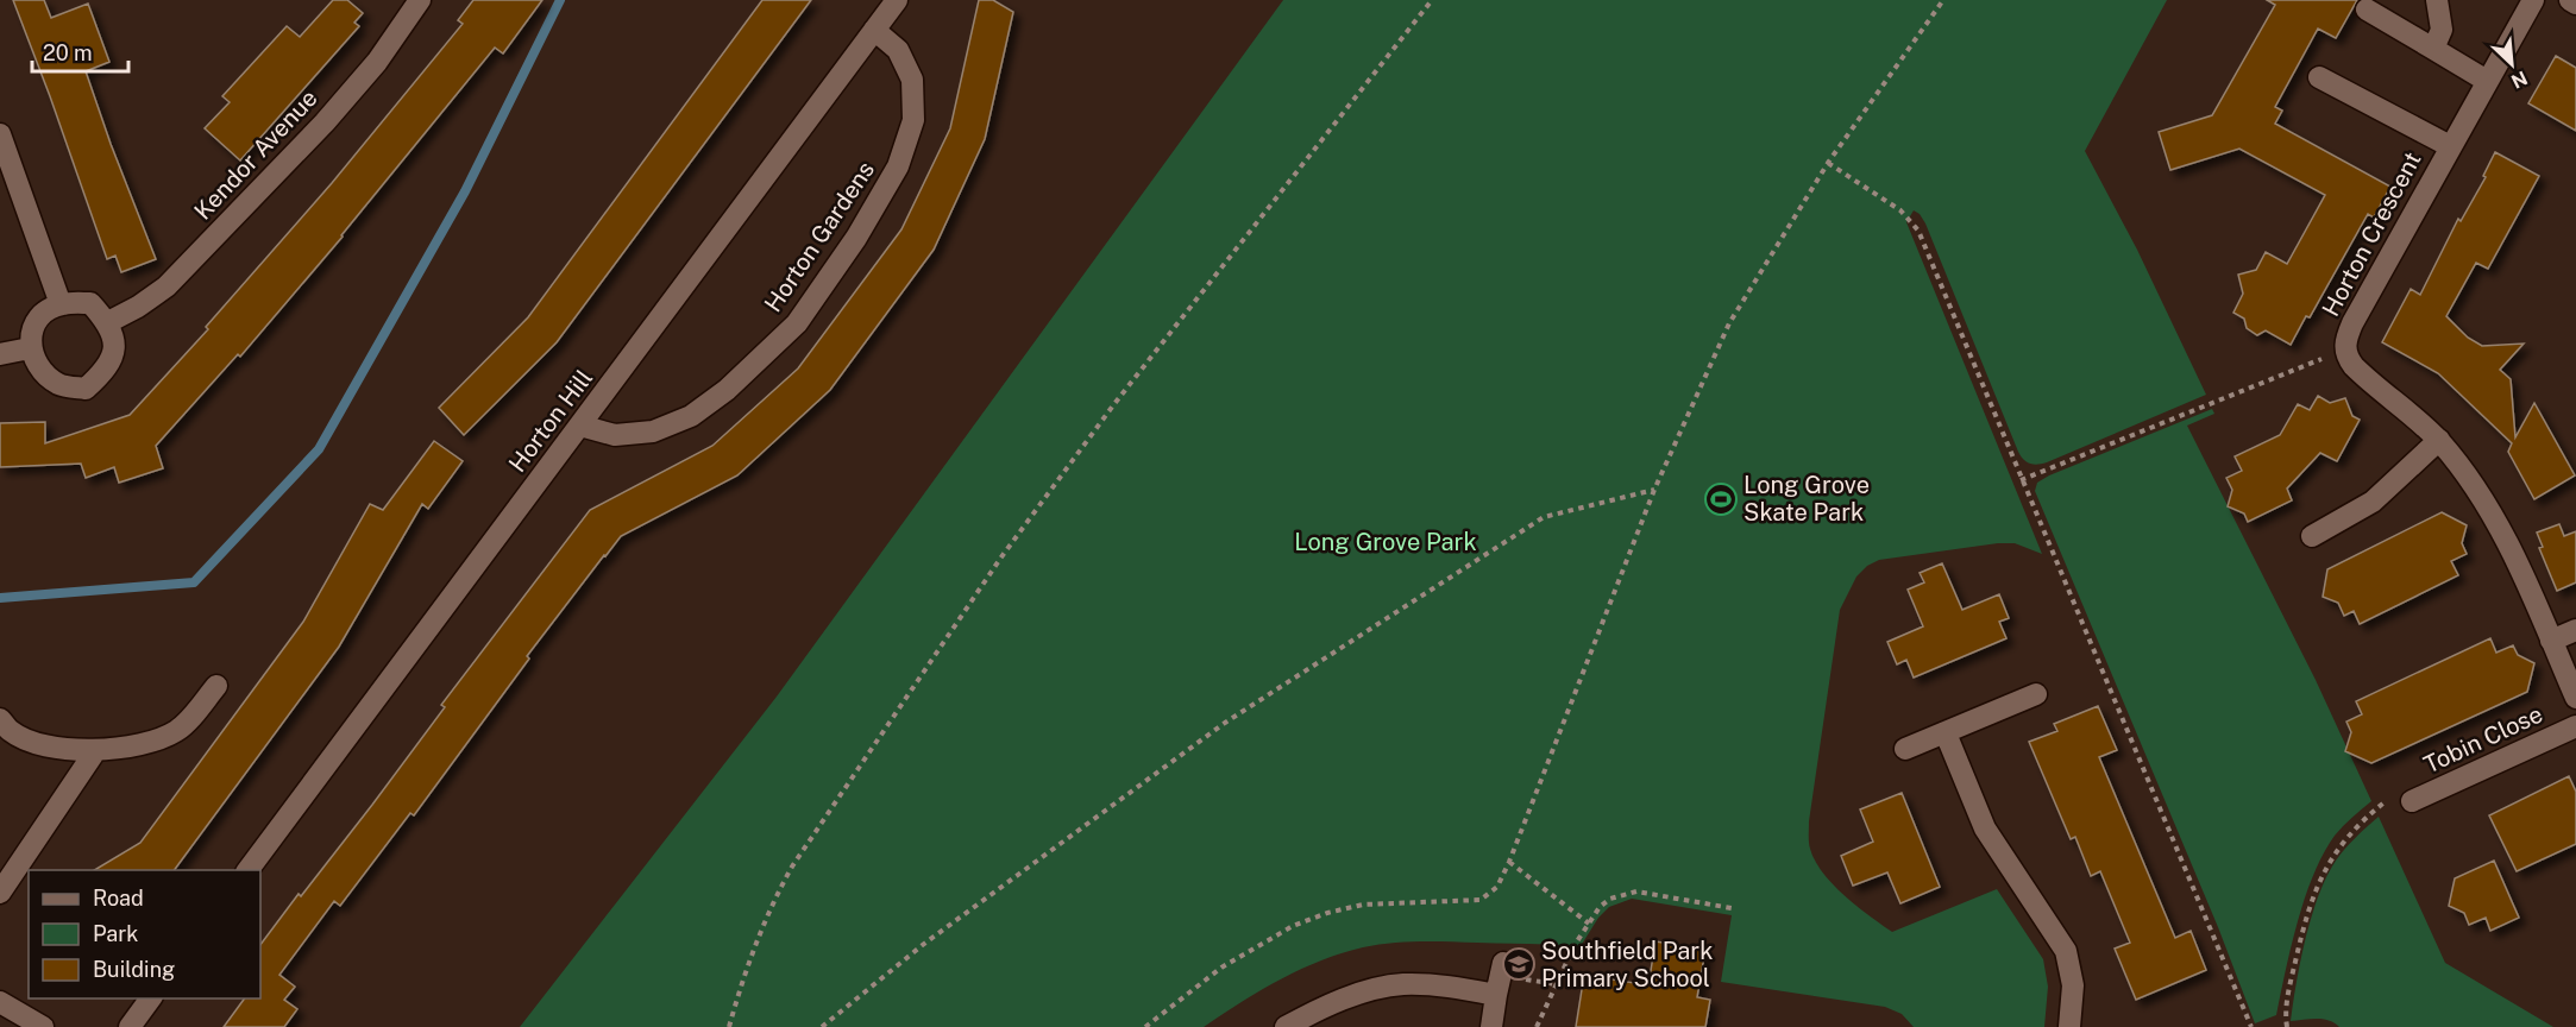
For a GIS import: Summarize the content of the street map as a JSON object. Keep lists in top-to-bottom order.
{
  "streets": {
    "street": [
      "Kendor Avenue",
      "Horton Crescent",
      "Horton Gardens",
      "Horton Hill",
      "Tobin Close"
    ]
  },
  "crossings": [
    ["Horton Gardens", "Horton Hill"]
  ],
  "parks": ["Long Grove Park"],
  "places": {
    "sports": ["Long Grove Skate Park"],
    "school or university": ["Southfield Park Primary School"]
  },
  "legend": ["Road", "Park", "Building"],
  "scale_bar": "20 m",
  "north": "bottom right"
}
